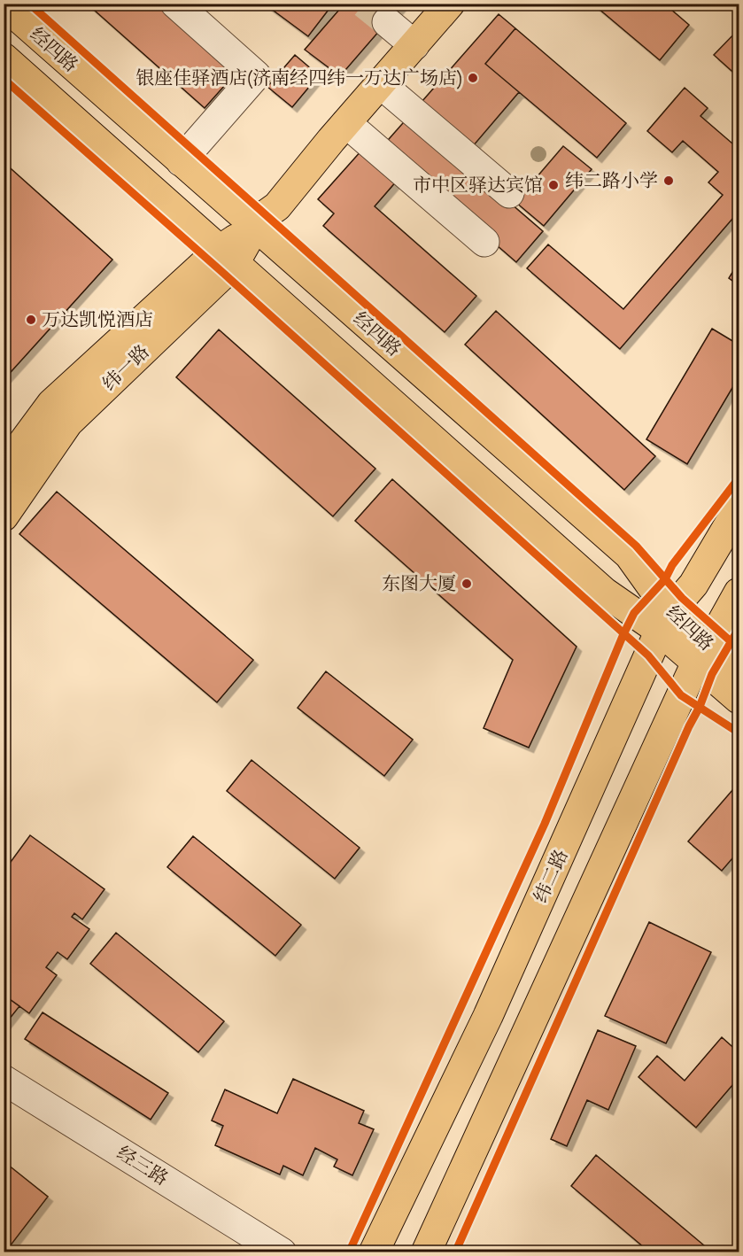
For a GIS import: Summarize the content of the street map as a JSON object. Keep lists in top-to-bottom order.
{
  "streets": {
    "main road": ["经四路", "纬一路", "纬二路"],
    "street": ["经三路"]
  },
  "crossings": [
    ["经四路", "纬一路"],
    ["经四路", "纬二路"]
  ],
  "places": [
    "银座佳驿酒店(济南经四纬一万达广场店)",
    "纬二路小学",
    "市中区驿达宾馆",
    "万达凯悦酒店",
    "东图大厦"
  ]
}
